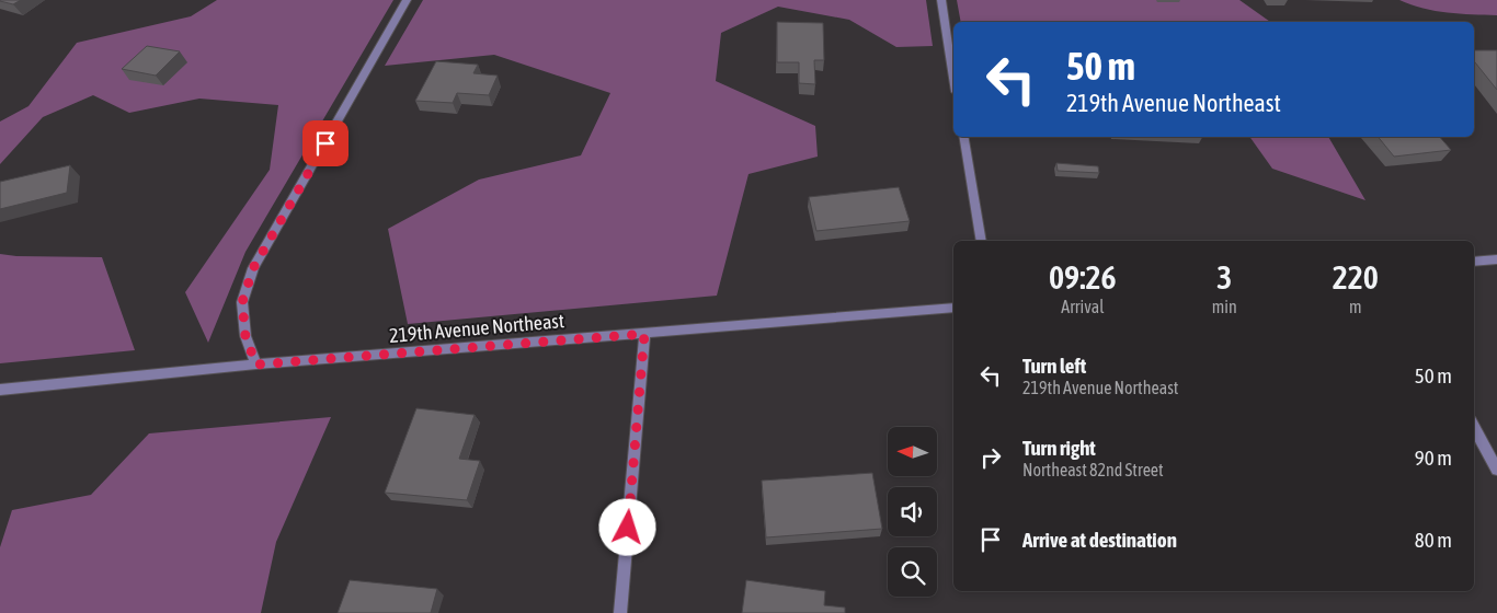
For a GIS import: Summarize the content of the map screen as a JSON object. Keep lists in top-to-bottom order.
{
  "streets": {
    "street": ["219th Avenue Northeast"]
  },
  "north": "left",
  "page": {
    "turn": ["50 m", "219th Avenue Northeast"],
    "eta": [
      "09:26",
      "Arrival",
      "3",
      "min",
      "220",
      "m"
    ],
    "list": [
      {
        "name": "Turn left",
        "note": "219th Avenue Northeast",
        "value": "50 m"
      },
      {
        "name": "Turn right",
        "note": "Northeast 82nd Street",
        "value": "90 m"
      },
      {
        "name": "Arrive at destination",
        "value": "80 m"
      }
    ]
  }
}
